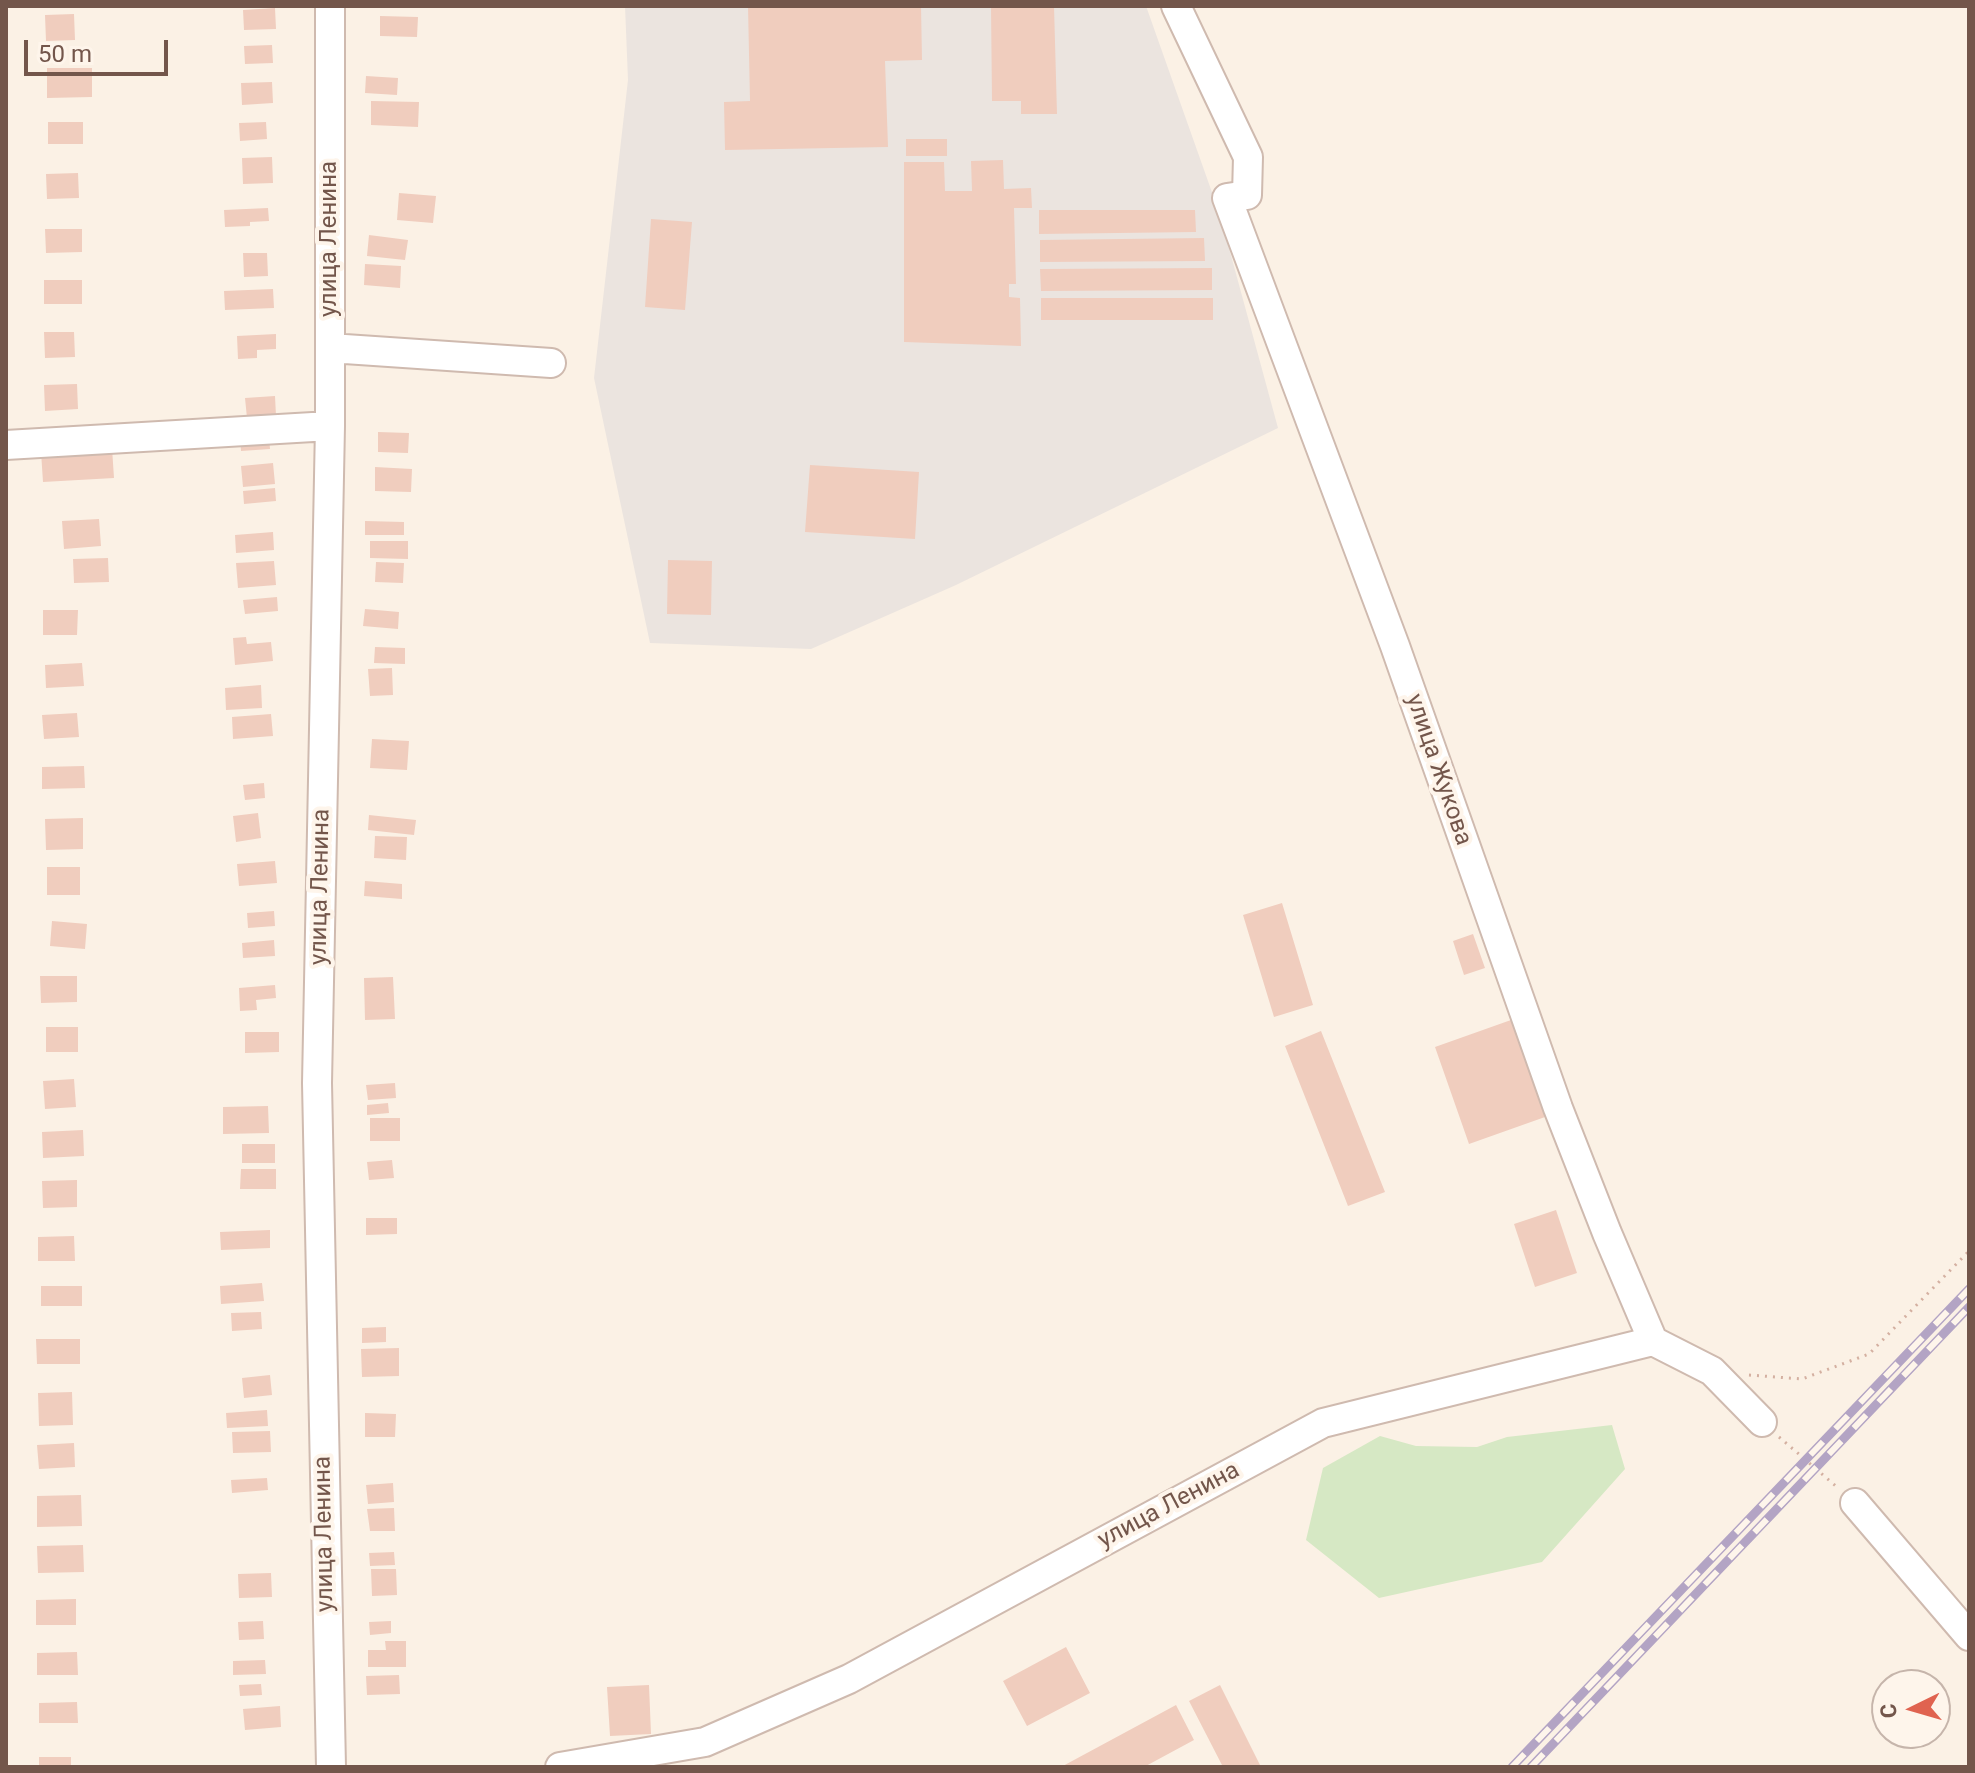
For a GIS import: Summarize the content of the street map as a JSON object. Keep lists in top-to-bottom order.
{
  "streets": {
    "street": ["улица Ленина", "улица Жукова"]
  },
  "crossings": [
    ["улица Ленина", "улица Жукова"]
  ],
  "scale_bar": "50 m",
  "north": "left"
}
